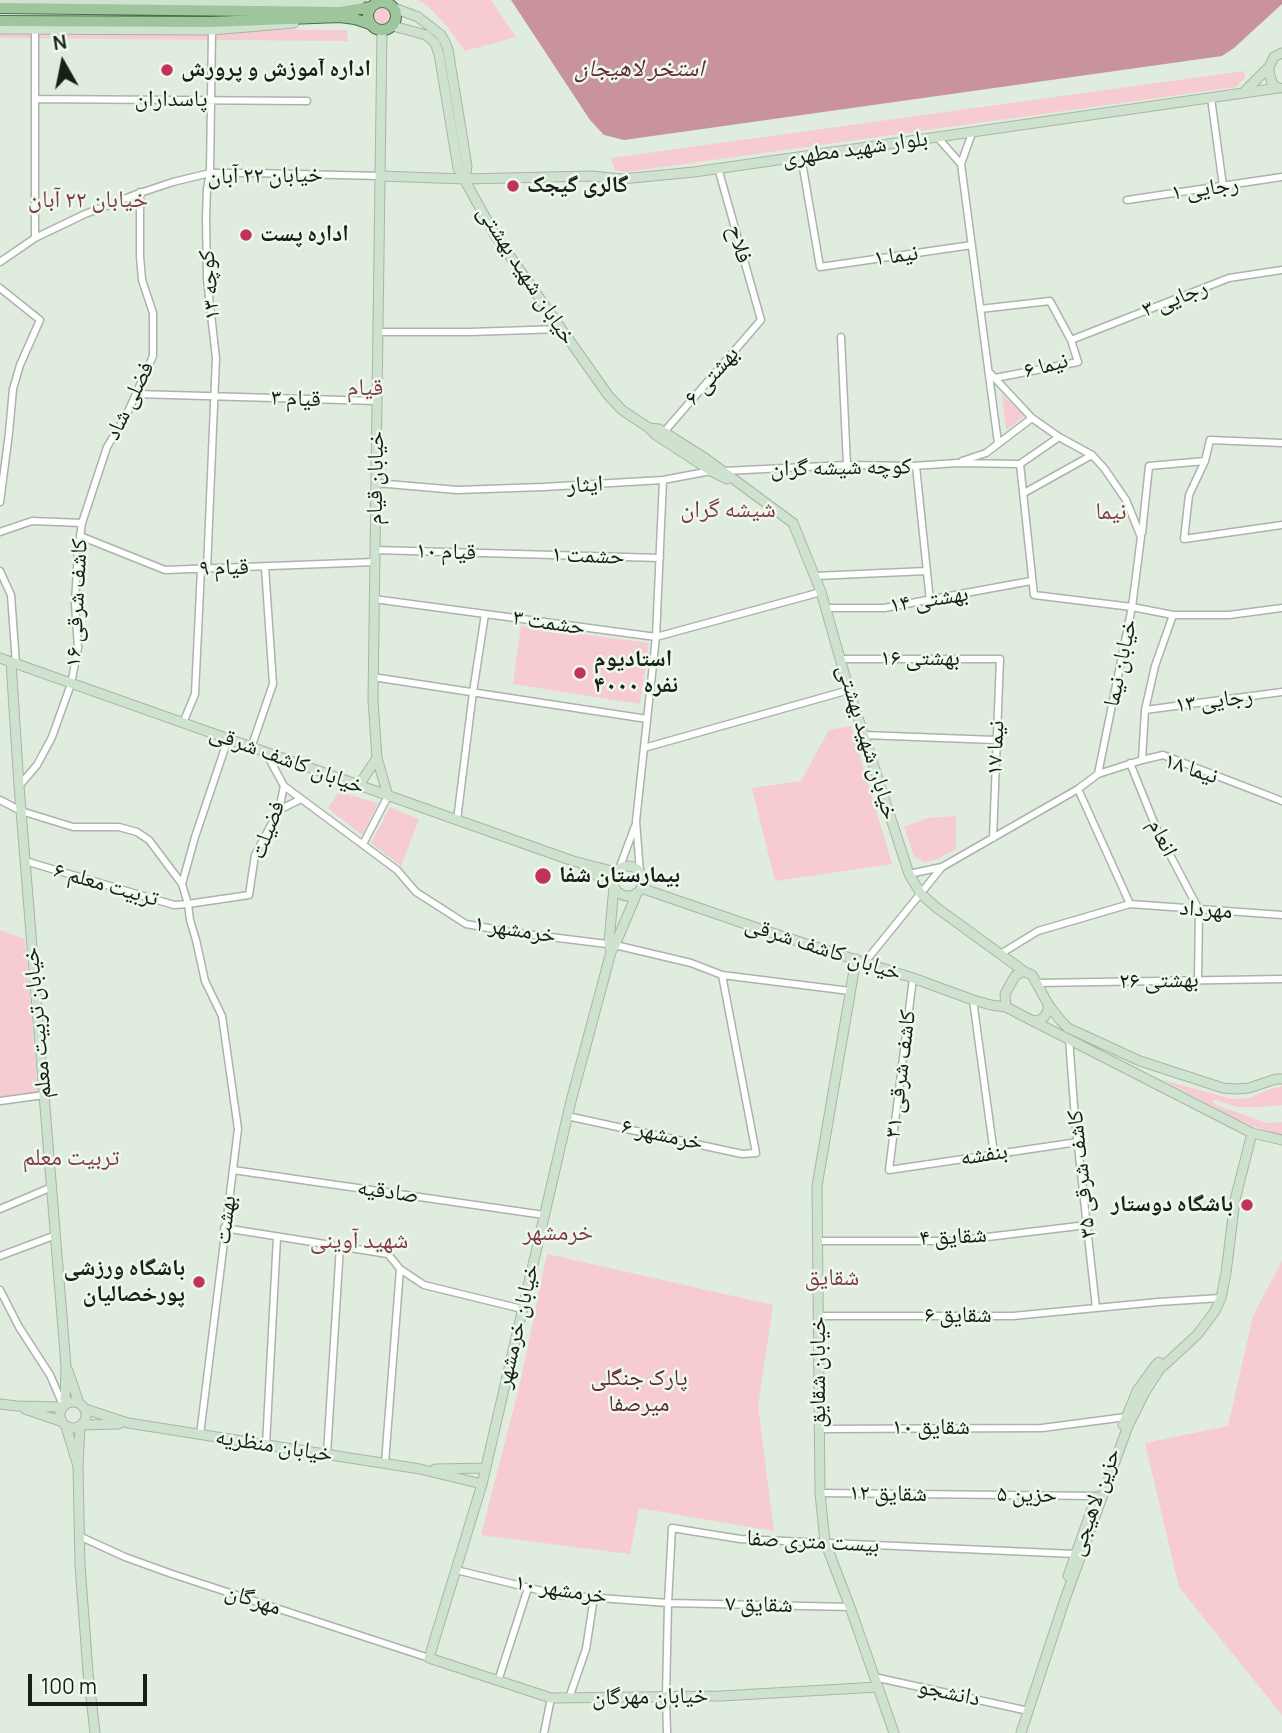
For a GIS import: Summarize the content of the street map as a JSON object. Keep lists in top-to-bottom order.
{
  "streets": {
    "main road": [
      "بلوار شهید مطهری",
      "خیابان ۲۲ آبان",
      "خیابان شهید بهشتی",
      "خیابان قیام",
      "خیابان کاشف شرقی",
      "خیابان تربیت معلم",
      "خیابان خرمشهر",
      "خیابان شقایق",
      "خیابان منظریه",
      "حزین لاهیجی",
      "خیابان مهرگان"
    ],
    "street": [
      "پاسداران",
      "رجایی ۱",
      "فلاح",
      "نیما ۱",
      "کوچه ۱۳",
      "رجایی ۳",
      "نیما ۶",
      "بهشتی ۶",
      "قیام ۳",
      "فضلی شاد",
      "کوچه شیشه گران",
      "ایثار",
      "قیام ۱۰",
      "حشمت ۱",
      "قیام ۹",
      "بهشتی ۱۴",
      "کاشف شرقی ۱۶",
      "حشمت ۳",
      "بهشتی ۱۶",
      "خیابان نیما",
      "رجایی ۱۳",
      "نیما ۱۷",
      "نیما ۱۸",
      "فضیلت",
      "انعام",
      "تربیت معلم ۶",
      "مهرداد",
      "خرمشهر ۱",
      "بهشتی ۲۶",
      "کاشف شرقی ۳۱",
      "خرمشهر ۶",
      "بنفشه",
      "کاشف شرقی ۳۵",
      "صادقیه",
      "بهشت",
      "شقایق ۴",
      "شقایق ۶",
      "شقایق ۱۰",
      "شقایق ۱۲",
      "حزین ۵",
      "بیست متری صفا",
      "خرمشهر ۱۰",
      "مهرگان",
      "شقایق ۷",
      "دانشجو"
    ]
  },
  "crossings": [
    ["پاسداران", "کوچه ۱۳"],
    ["بلوار شهید مطهری", "خیابان ۲۲ آبان"],
    ["بلوار شهید مطهری", "فلاح"],
    ["بلوار شهید مطهری", "نیما ۱"],
    ["بلوار شهید مطهری", "خیابان شهید بهشتی"],
    ["خیابان ۲۲ آبان", "خیابان شهید بهشتی"],
    ["خیابان ۲۲ آبان", "کوچه ۱۳"],
    ["خیابان ۲۲ آبان", "فضلی شاد"],
    ["خیابان ۲۲ آبان", "خیابان قیام"],
    ["فلاح", "بهشتی ۶"],
    ["خیابان شهید بهشتی", "بهشتی ۶"],
    ["خیابان شهید بهشتی", "کوچه شیشه گران"],
    ["خیابان شهید بهشتی", "خیابان قیام"],
    ["خیابان شهید بهشتی", "ایثار"],
    ["خیابان شهید بهشتی", "بهشتی ۱۴"],
    ["خیابان شهید بهشتی", "بهشتی ۱۶"],
    ["خیابان شهید بهشتی", "خیابان کاشف شرقی"],
    ["خیابان شهید بهشتی", "مهرداد"],
    ["خیابان شهید بهشتی", "بهشتی ۲۶"],
    ["کوچه ۱۳", "قیام ۳"],
    ["کوچه ۱۳", "قیام ۹"],
    ["کوچه ۱۳", "خیابان کاشف شرقی"],
    ["رجایی ۳", "نیما ۶"],
    ["نیما ۶", "خیابان نیما"],
    ["قیام ۳", "فضلی شاد"],
    ["قیام ۳", "خیابان قیام"],
    ["فضلی شاد", "کاشف شرقی ۱۶"],
    ["خیابان قیام", "ایثار"],
    ["خیابان قیام", "قیام ۱۰"],
    ["خیابان قیام", "قیام ۹"],
    ["خیابان قیام", "حشمت ۳"],
    ["خیابان قیام", "خیابان کاشف شرقی"],
    ["قیام ۱۰", "حشمت ۱"],
    ["قیام ۹", "کاشف شرقی ۱۶"],
    ["کاشف شرقی ۱۶", "خیابان کاشف شرقی"],
    ["کاشف شرقی ۱۶", "خیابان تربیت معلم"],
    ["بهشتی ۱۶", "نیما ۱۷"],
    ["خیابان نیما", "نیما ۱۸"],
    ["خیابان کاشف شرقی", "فضیلت"],
    ["خیابان کاشف شرقی", "بهشتی ۲۶"],
    ["خیابان کاشف شرقی", "خیابان تربیت معلم"],
    ["خیابان کاشف شرقی", "کاشف شرقی ۳۱"],
    ["خیابان کاشف شرقی", "خیابان شقایق"],
    ["نیما ۱۸", "انعام"],
    ["فضیلت", "تربیت معلم ۶"],
    ["فضیلت", "خرمشهر ۱"],
    ["فضیلت", "بهشت"],
    ["انعام", "مهرداد"],
    ["تربیت معلم ۶", "خیابان تربیت معلم"],
    ["تربیت معلم ۶", "بهشت"],
    ["خرمشهر ۱", "خرمشهر ۶"],
    ["خرمشهر ۱", "خیابان خرمشهر"],
    ["خرمشهر ۱", "خیابان شقایق"],
    ["کاشف شرقی ۳۱", "بنفشه"],
    ["خرمشهر ۶", "خیابان خرمشهر"],
    ["بنفشه", "کاشف شرقی ۳۵"],
    ["کاشف شرقی ۳۵", "شقایق ۴"],
    ["کاشف شرقی ۳۵", "شقایق ۶"],
    ["صادقیه", "بهشت"],
    ["صادقیه", "خیابان خرمشهر"],
    ["بهشت", "خیابان منظریه"],
    ["شقایق ۴", "خیابان شقایق"],
    ["شقایق ۶", "خیابان شقایق"],
    ["شقایق ۶", "حزین لاهیجی"],
    ["خیابان خرمشهر", "خرمشهر ۱۰"],
    ["خیابان خرمشهر", "مهرگان"],
    ["خیابان خرمشهر", "خیابان مهرگان"],
    ["خیابان شقایق", "شقایق ۱۰"],
    ["خیابان شقایق", "شقایق ۱۲"],
    ["خیابان شقایق", "بیست متری صفا"],
    ["خیابان شقایق", "شقایق ۷"],
    ["خیابان شقایق", "دانشجو"],
    ["خیابان شقایق", "خیابان مهرگان"],
    ["شقایق ۱۰", "حزین لاهیجی"],
    ["شقایق ۱۲", "حزین ۵"],
    ["حزین ۵", "حزین لاهیجی"],
    ["حزین لاهیجی", "بیست متری صفا"],
    ["حزین لاهیجی", "دانشجو"],
    ["بیست متری صفا", "خرمشهر ۱۰"],
    ["بیست متری صفا", "شقایق ۷"],
    ["خرمشهر ۱۰", "شقایق ۷"],
    ["مهرگان", "خیابان مهرگان"],
    ["دانشجو", "خیابان مهرگان"]
  ],
  "districts": [
    "خیابان ۲۲ آبان",
    "قیام",
    "شیشه گران",
    "نیما",
    "تربیت معلم",
    "خرمشهر",
    "شهید آوینی",
    "شقایق"
  ],
  "water": ["استخر لاهیجان"],
  "parks": ["پارک جنگلی میرصفا"],
  "places": [
    "اداره آموزش و پرورش",
    "گالری گیجک",
    "اداره پست",
    "استادیوم ۴۰۰۰ نفره",
    "بیمارستان شفا",
    "باشگاه دوستار",
    "باشگاه ورزشی پورخصالیان"
  ],
  "scale_bar": "100 m",
  "north": "top"
}
